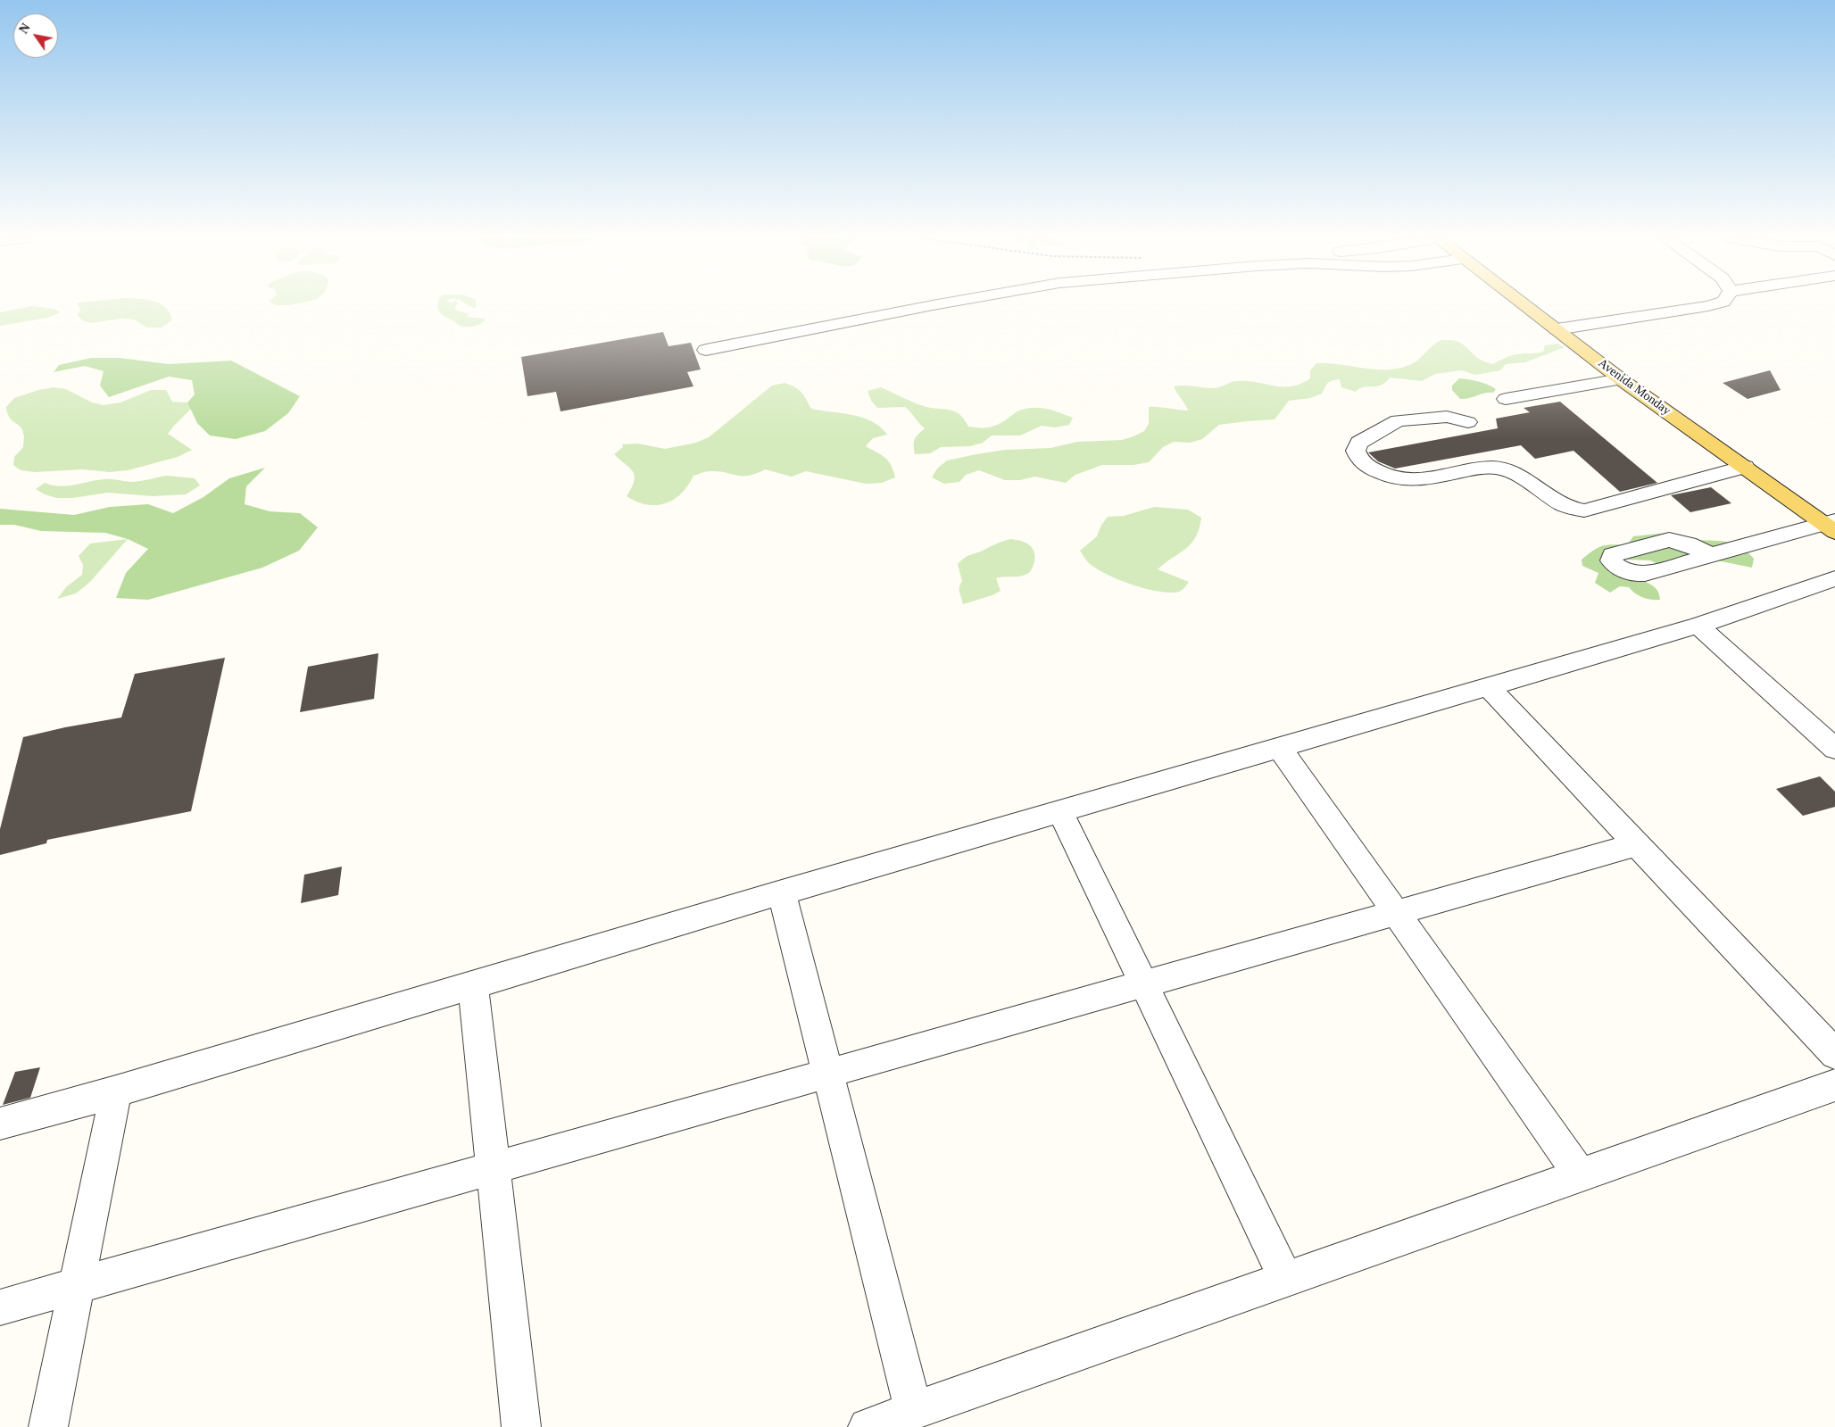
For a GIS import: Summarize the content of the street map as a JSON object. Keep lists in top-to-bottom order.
{
  "streets": {
    "main road": ["Avenida Monday"]
  },
  "north": "top left"
}
